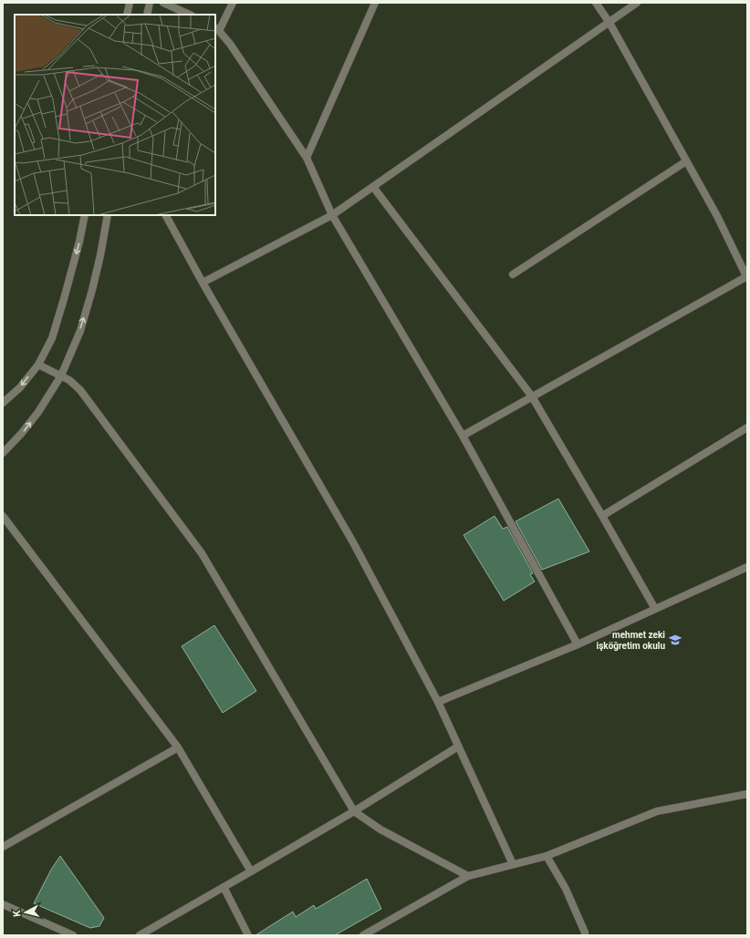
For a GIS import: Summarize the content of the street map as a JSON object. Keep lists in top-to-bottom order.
{
  "places": {
    "school or university": ["mehmet zeki işköğretim okulu"]
  },
  "north": "left"
}
